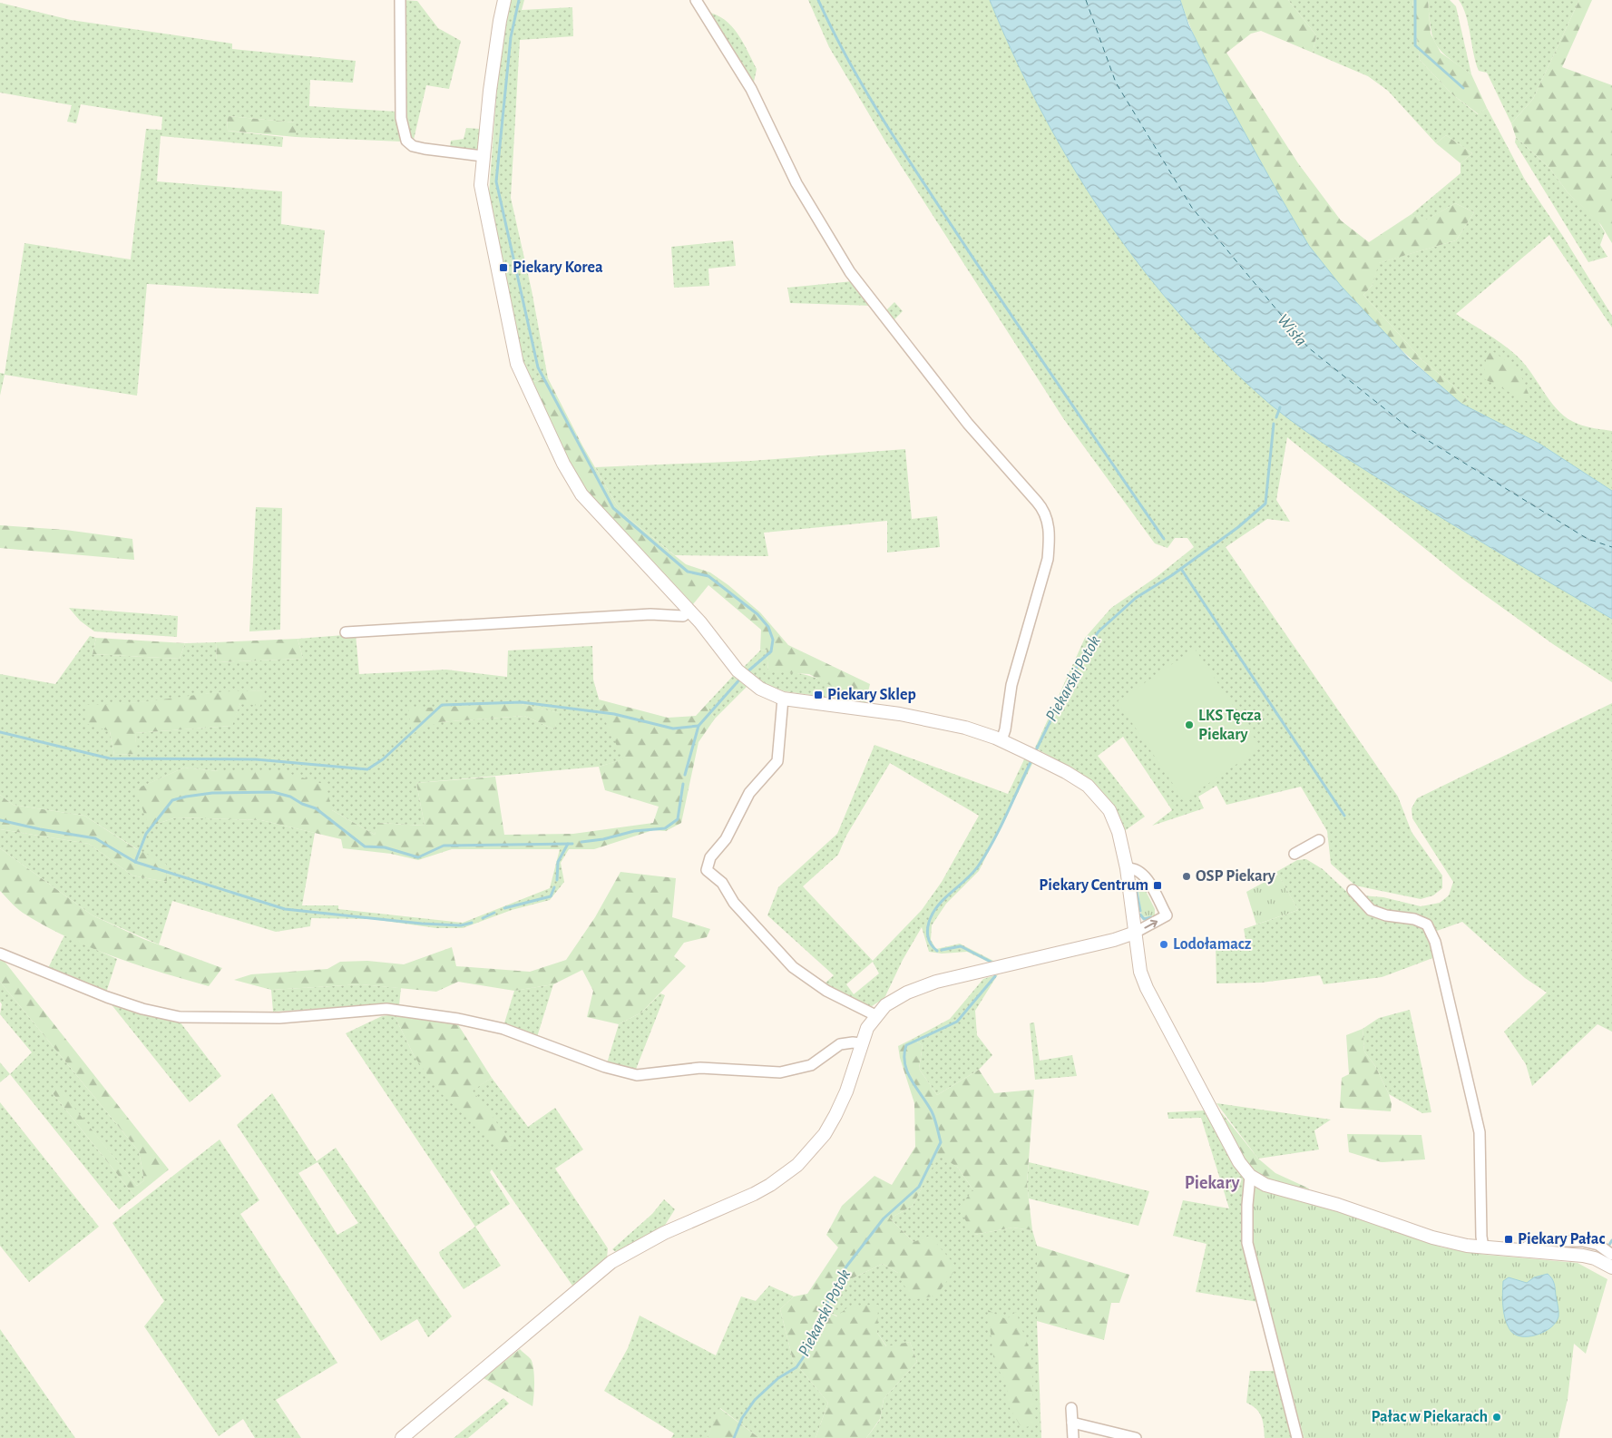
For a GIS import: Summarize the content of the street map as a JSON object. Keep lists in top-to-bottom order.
{
  "districts": ["Piekary"],
  "water": ["Wisła", "Piekarski Potok"],
  "places": {
    "transit": [
      "Piekary Korea",
      "Piekary Sklep",
      "Piekary Centrum",
      "Piekary Pałac"
    ],
    "other": [
      "LKS Tęcza Piekary",
      "OSP Piekary",
      "Lodołamacz",
      "Pałac w Piekarach"
    ]
  }
}
